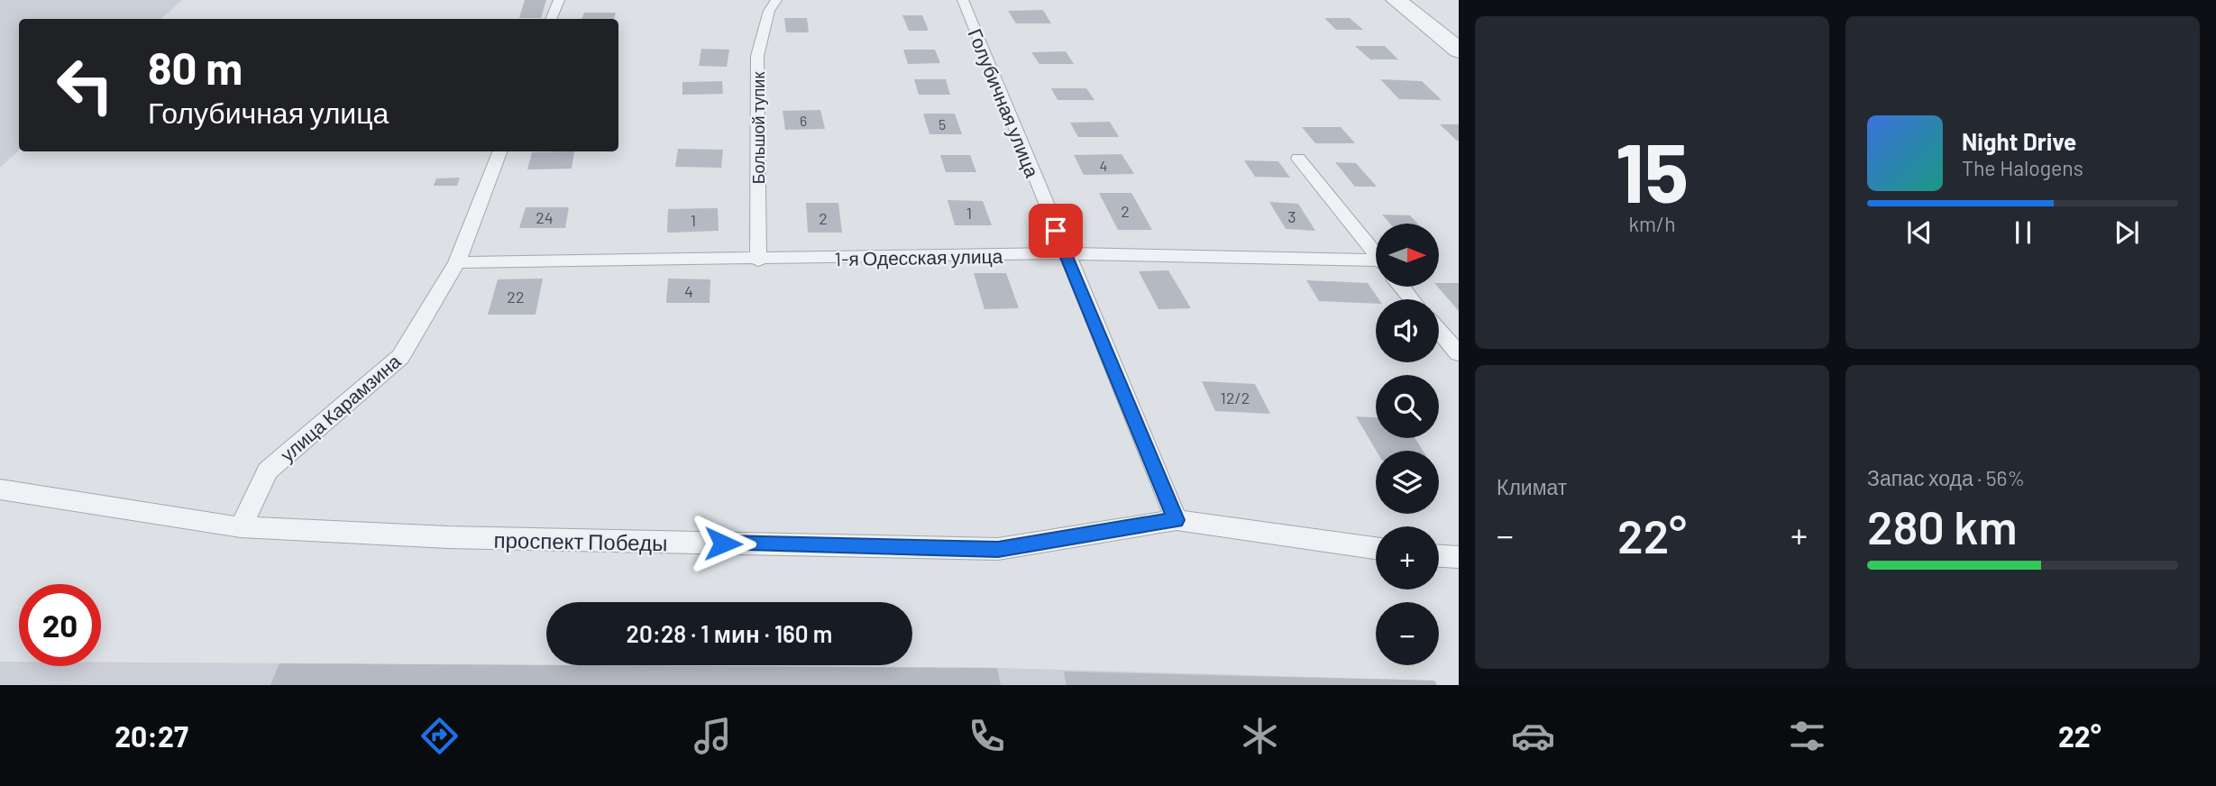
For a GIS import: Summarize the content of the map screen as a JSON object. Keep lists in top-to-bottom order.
{
  "streets": {
    "lane": [
      "Голубичная улица",
      "Большой тупик",
      "1-я Одесская улица",
      "улица Карамзина",
      "проспект Победы"
    ]
  },
  "crossings": [
    ["Голубичная улица", "1-я Одесская улица"],
    ["Голубичная улица", "проспект Победы"],
    ["Большой тупик", "1-я Одесская улица"],
    ["1-я Одесская улица", "улица Карамзина"],
    ["улица Карамзина", "проспект Победы"]
  ],
  "house_numbers": [
    "6",
    "5",
    "4",
    "2",
    "1",
    "3",
    "24",
    "2",
    "1",
    "4",
    "22",
    "12/2"
  ],
  "north": "right",
  "page": {
    "tile": [
      ["15", "km/h"],
      "Климат",
      ["Запас хода · 56%", "280 km"]
    ],
    "turn": ["80 m", "Голубичная улица"],
    "song": ["Night Drive", "The Halogens"],
    "map_buttons": ["+", "−"],
    "heat": ["−", "22°", "+"],
    "limit": "20",
    "trip": "20:28 · 1 мин · 160 m",
    "tabs": ["20:27", "22°"]
  }
}
